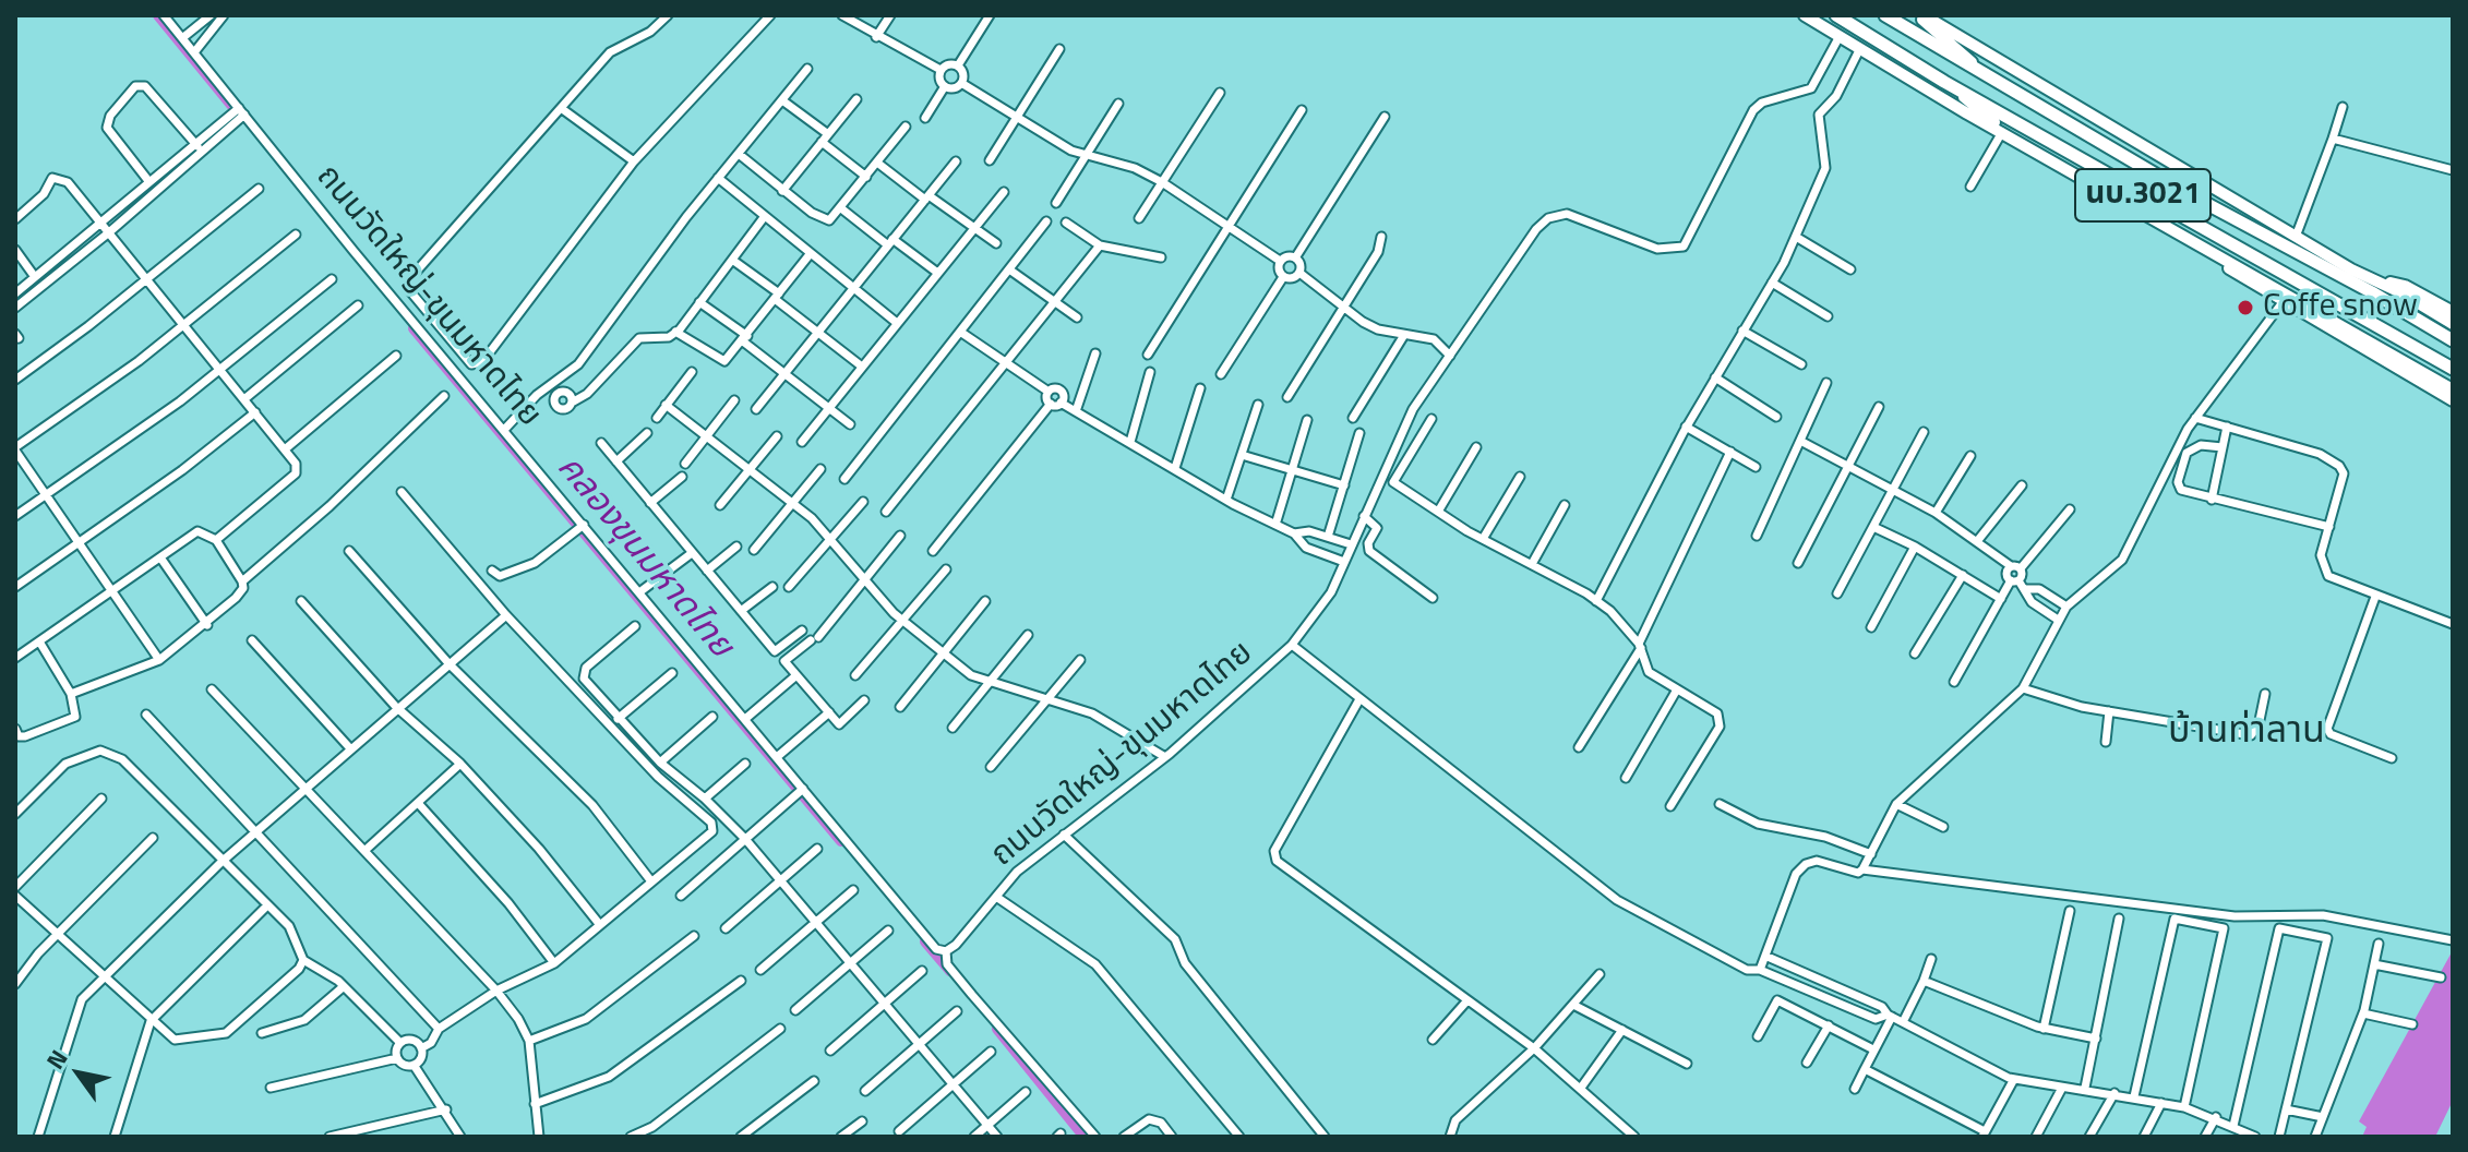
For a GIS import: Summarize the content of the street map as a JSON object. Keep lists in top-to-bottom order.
{
  "streets": {
    "main road": ["นบ.3021"],
    "street": ["ถนนวัดใหญ่-ขุนมหาดไทย"]
  },
  "crossings": [
    ["นบ.3021", "ถนนวัดใหญ่-ขุนมหาดไทย"]
  ],
  "districts": ["บ้านท่าลาน"],
  "water": ["คลองขุนมหาดไทย"],
  "places": ["Coffe snow"],
  "north": "top left"
}
